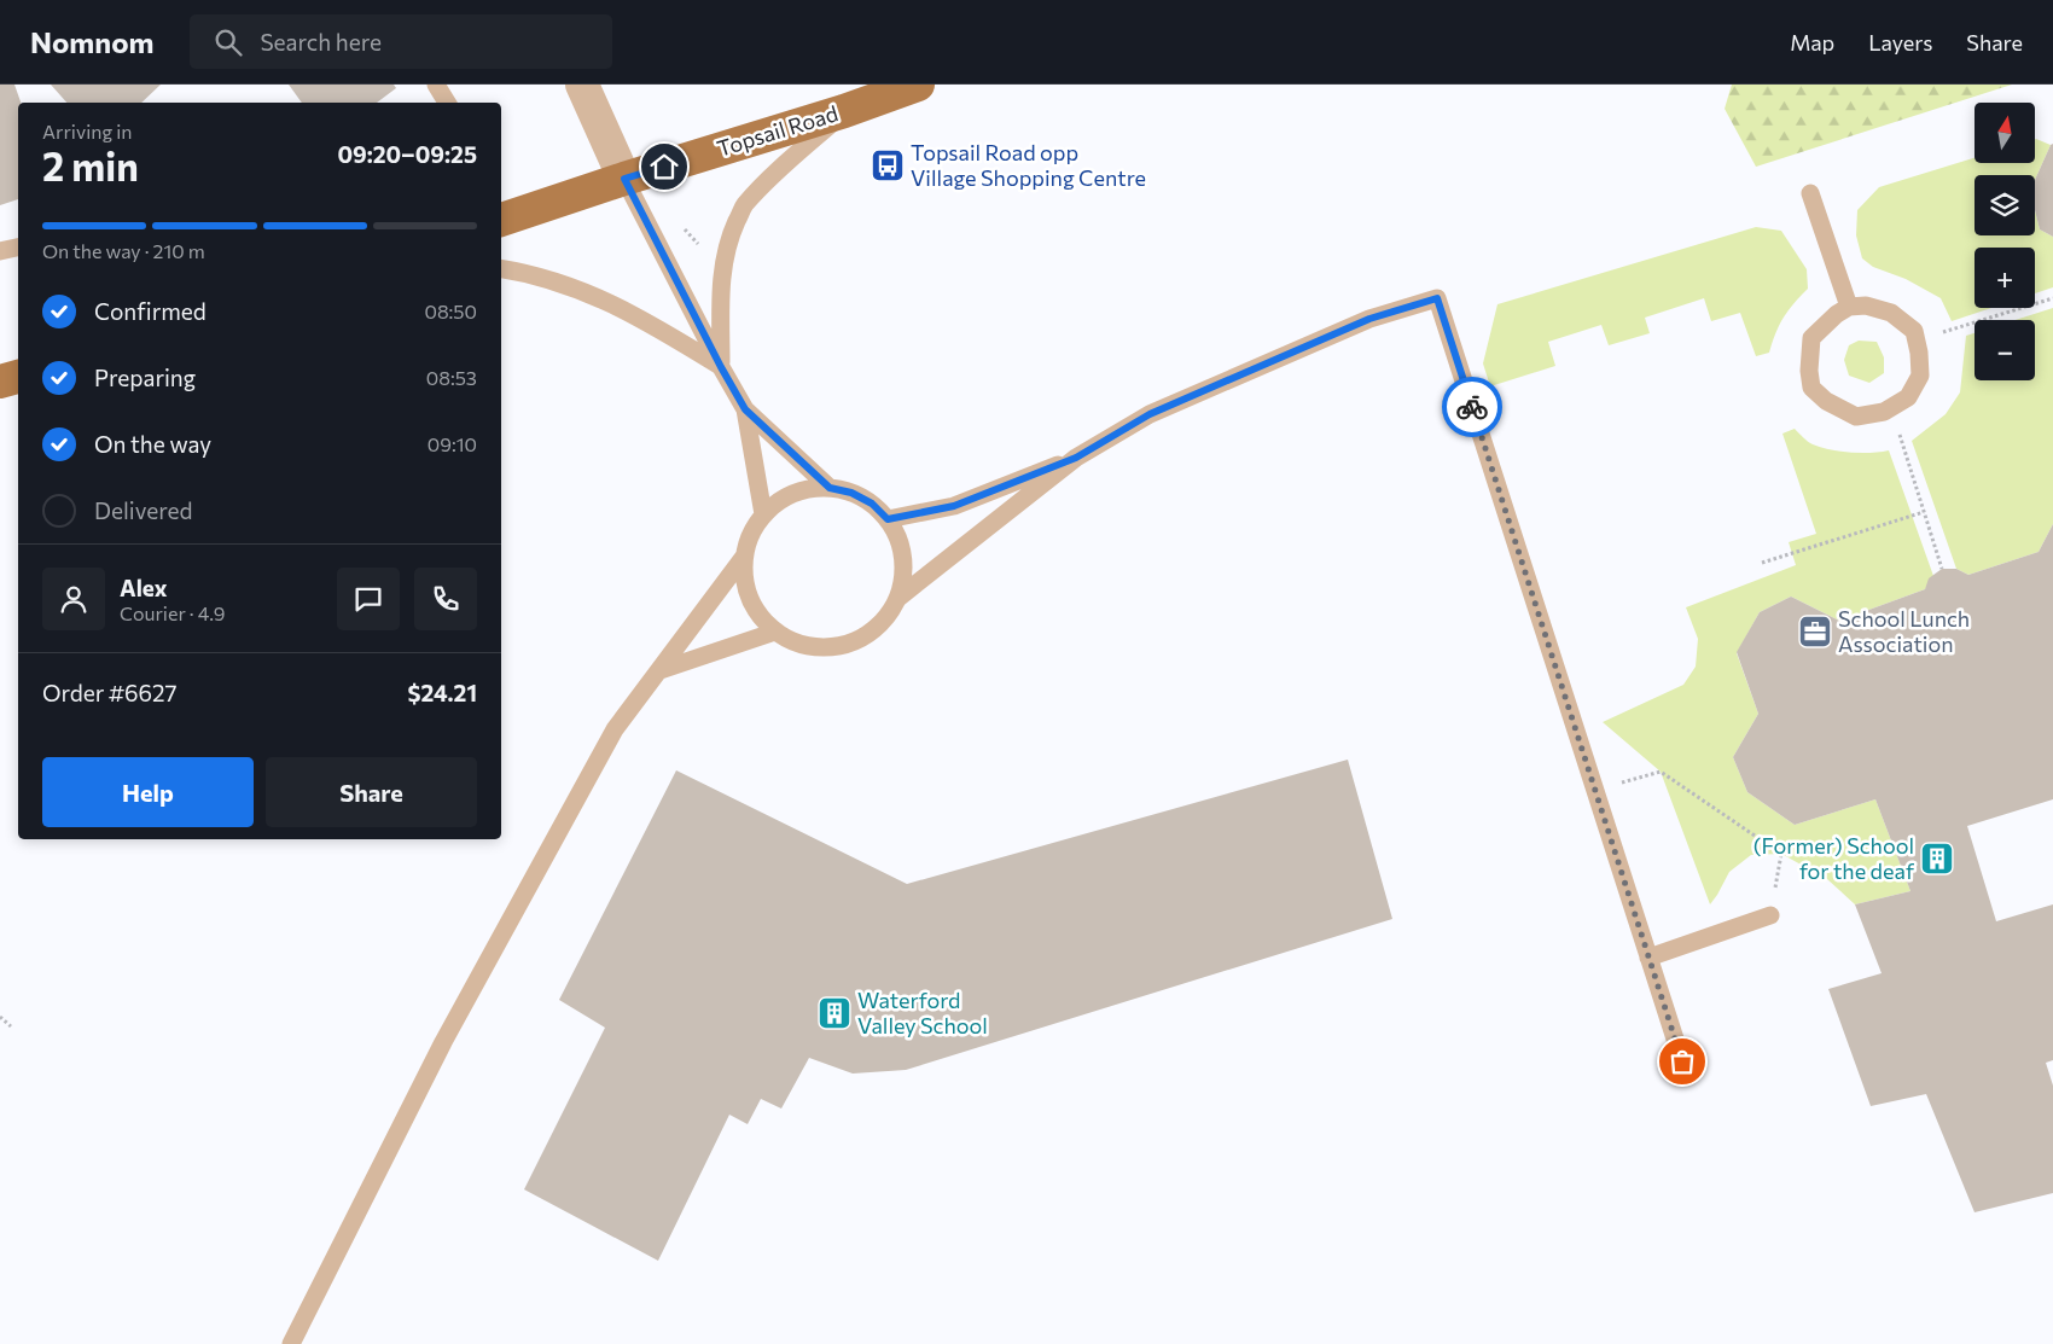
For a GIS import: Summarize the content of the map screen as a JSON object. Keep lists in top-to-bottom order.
{
  "streets": {
    "main road": ["Topsail Road"]
  },
  "places": {
    "bus stop": ["Topsail Road opp Village Shopping Centre"],
    "office": ["School Lunch Association"],
    "building": ["(Former) School for the deaf", "Waterford Valley School"]
  },
  "north": "top",
  "page": {
    "header": "Nomnom",
    "search": "Search here",
    "nav": ["Map", "Layers", "Share"],
    "map_buttons": ["+", "−"],
    "heading": ["2 min", "Arriving in", "09:20–09:25"],
    "panel": [
      "Alex",
      "Courier · 4.9",
      "Order #6627",
      "$24.21"
    ],
    "bar": "On the way · 210 m",
    "list": [
      ["Confirmed", "08:50"],
      ["Preparing", "08:53"],
      ["On the way", "09:10"],
      "Delivered"
    ],
    "buttons": ["Help", "Share"]
  }
}
